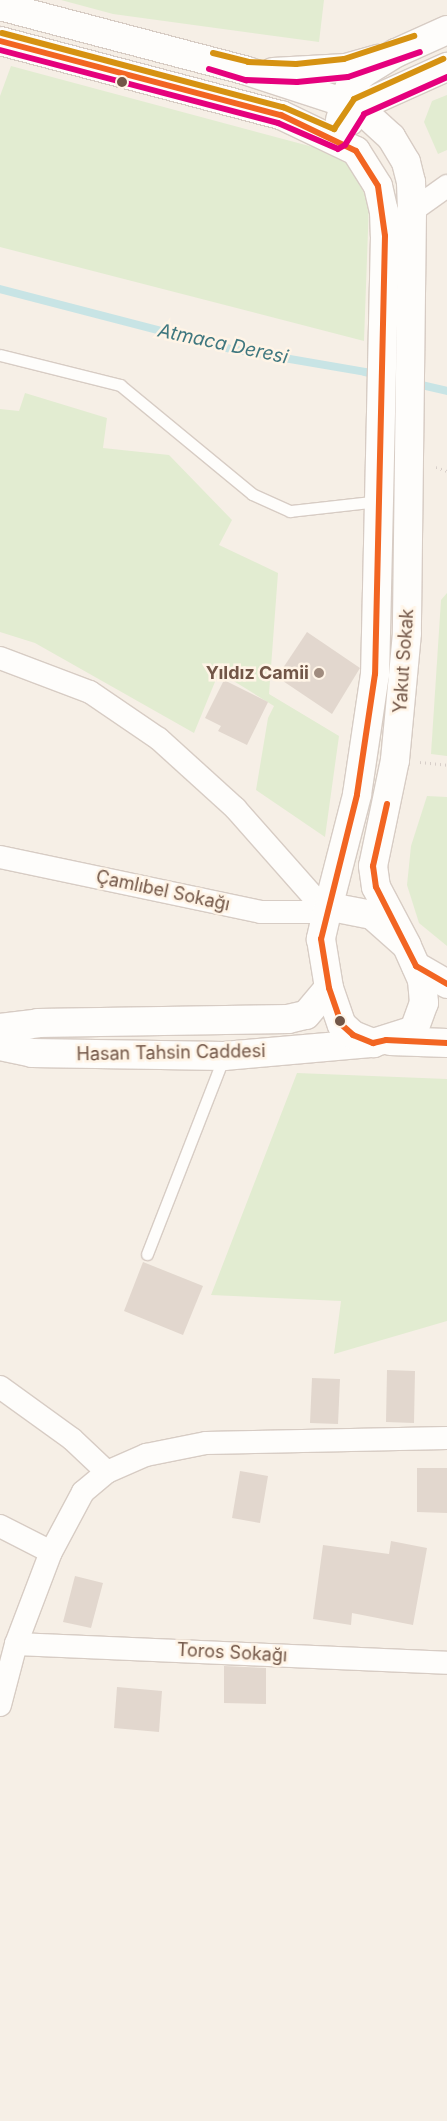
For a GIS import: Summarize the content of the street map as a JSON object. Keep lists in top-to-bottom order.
{
  "streets": {
    "street": [
      "Yakut Sokak",
      "Çamlıbel Sokağı",
      "Hasan Tahsin Caddesi",
      "Toros Sokağı"
    ]
  },
  "crossings": [
    ["Yakut Sokak", "Çamlıbel Sokağı"],
    ["Yakut Sokak", "Hasan Tahsin Caddesi"],
    ["Çamlıbel Sokağı", "Hasan Tahsin Caddesi"]
  ],
  "water": ["Atmaca Deresi"],
  "places": ["Yıldız Camii"]
}
